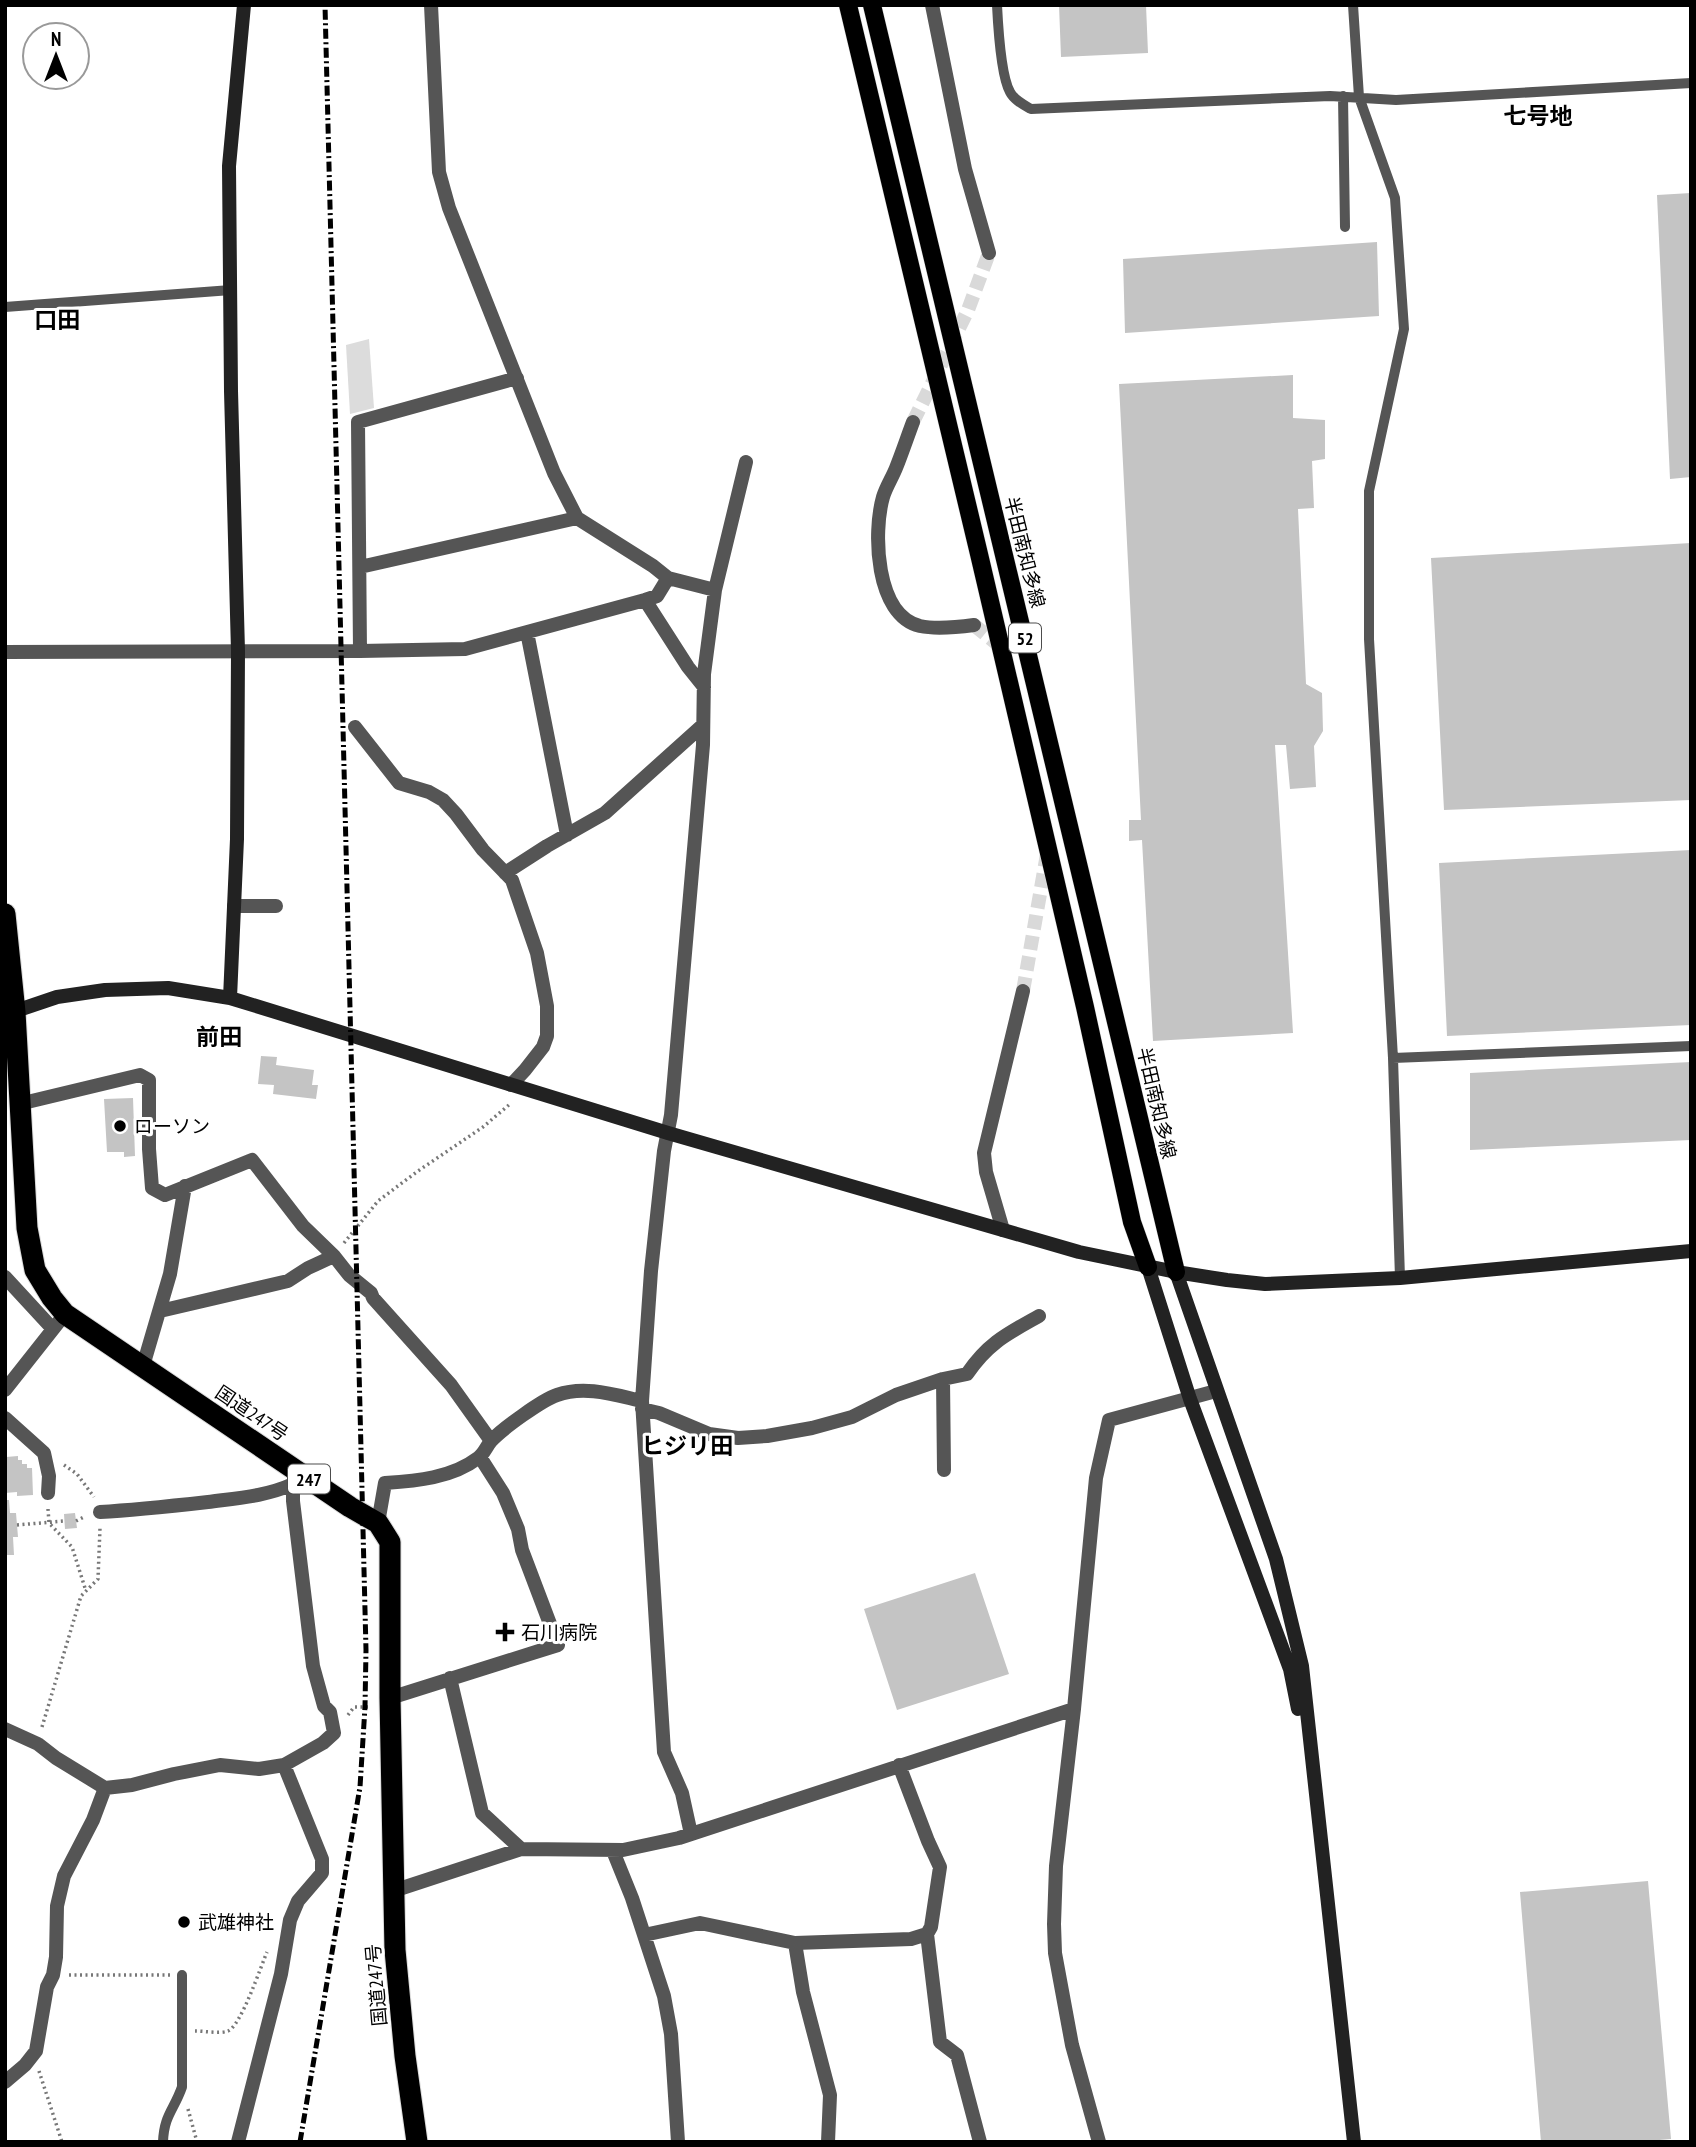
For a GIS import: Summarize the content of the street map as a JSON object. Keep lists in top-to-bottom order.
{
  "streets": {
    "highway": ["国道247号", "247"],
    "main road": ["半田南知多線", "52"]
  },
  "districts": [
    "七号地",
    "口田",
    "前田",
    "ヒジリ田"
  ],
  "places": {
    "other": ["ローソン", "武雄神社"],
    "health": ["石川病院"]
  },
  "north": "top"
}
